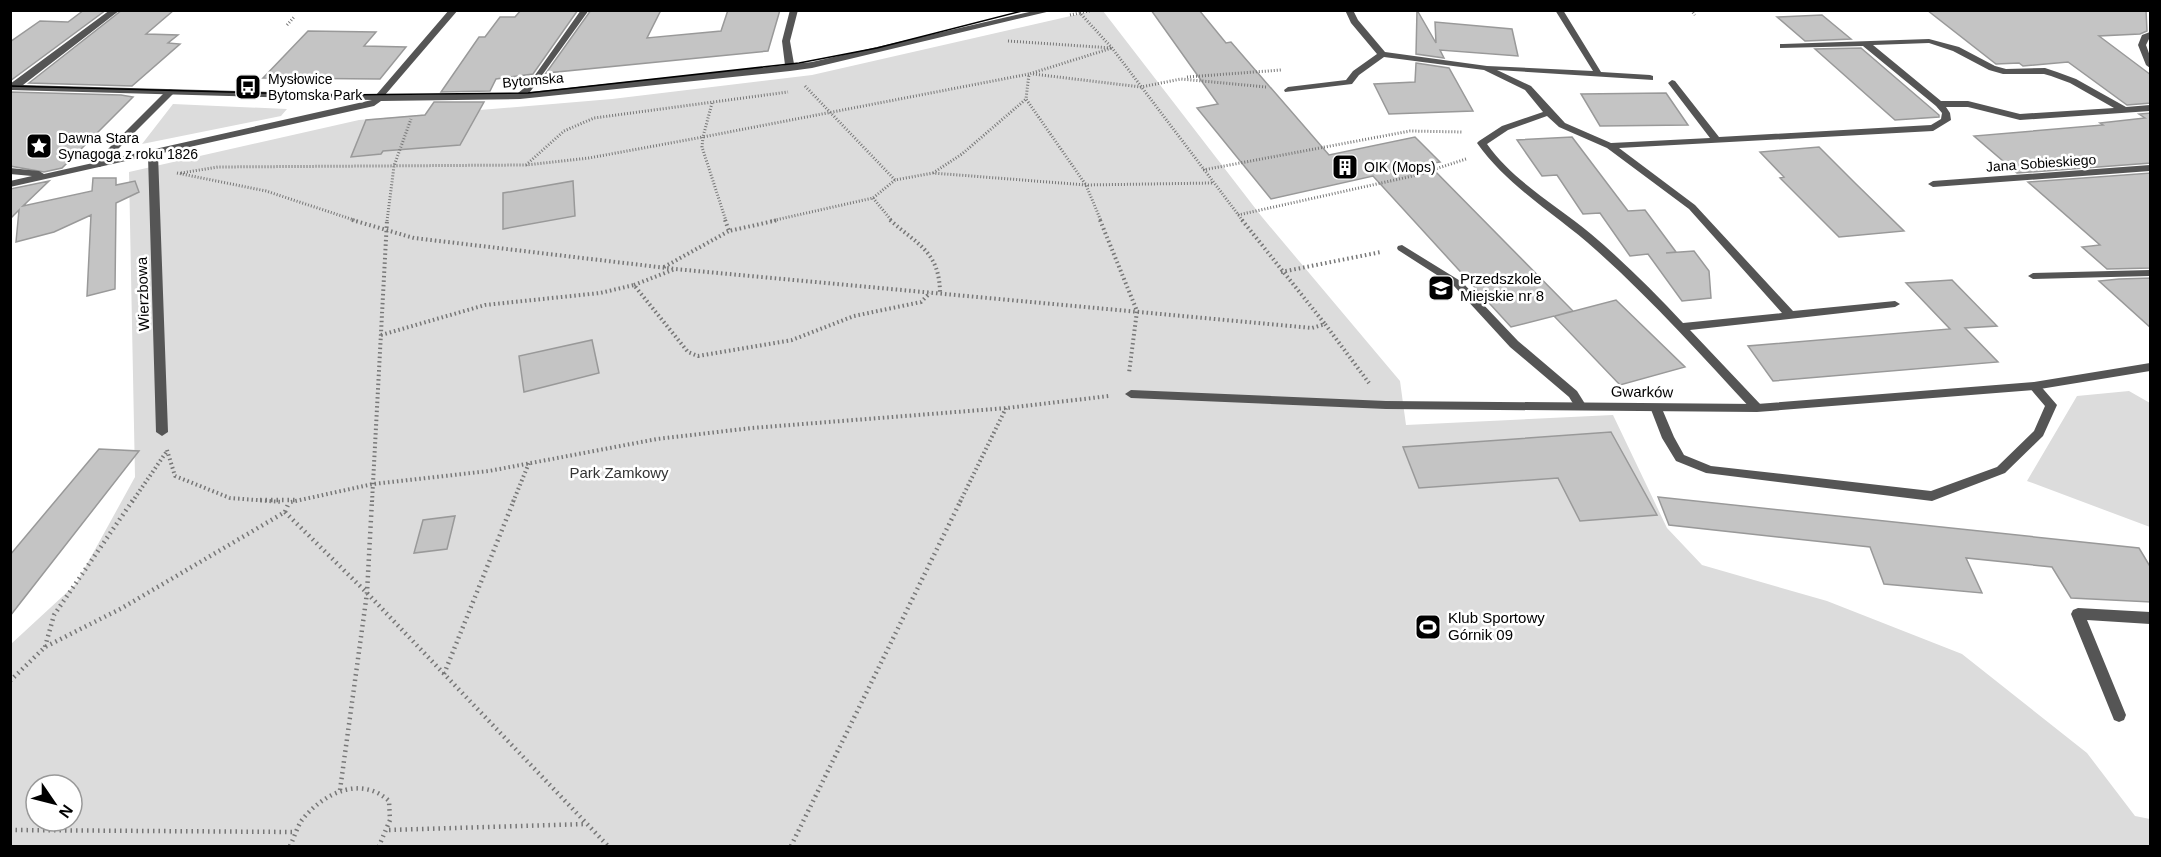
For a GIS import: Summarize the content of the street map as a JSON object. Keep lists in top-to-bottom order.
{
  "streets": {
    "street": [
      "Bytomska",
      "Jana Sobieskiego",
      "Wierzbowa",
      "Gwarków"
    ]
  },
  "parks": ["Park Zamkowy"],
  "places": {
    "bus stop": ["Mysłowice Bytomska Park"],
    "place": ["Dawna Stara Synagoga z roku 1826"],
    "building": ["OIK (Mops)"],
    "school or university": ["Przedszkole Miejskie nr 8"],
    "sports": ["Klub Sportowy Górnik 09"]
  },
  "north": "bottom right"
}
